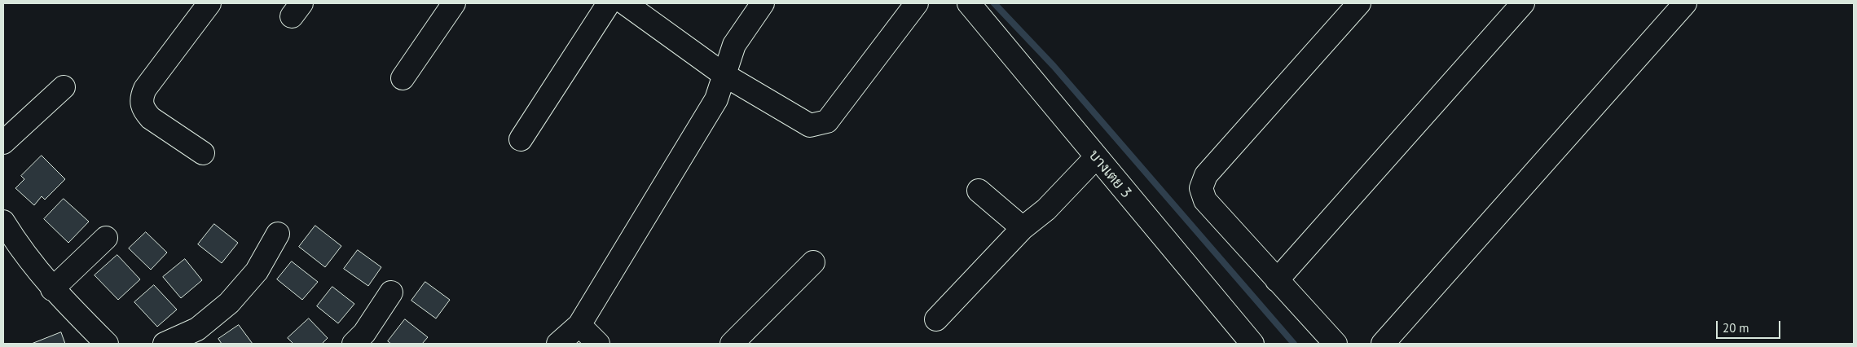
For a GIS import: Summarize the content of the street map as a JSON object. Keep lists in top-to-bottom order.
{
  "streets": {
    "street": ["บางเตย 3"]
  },
  "scale_bar": "20 m"
}
